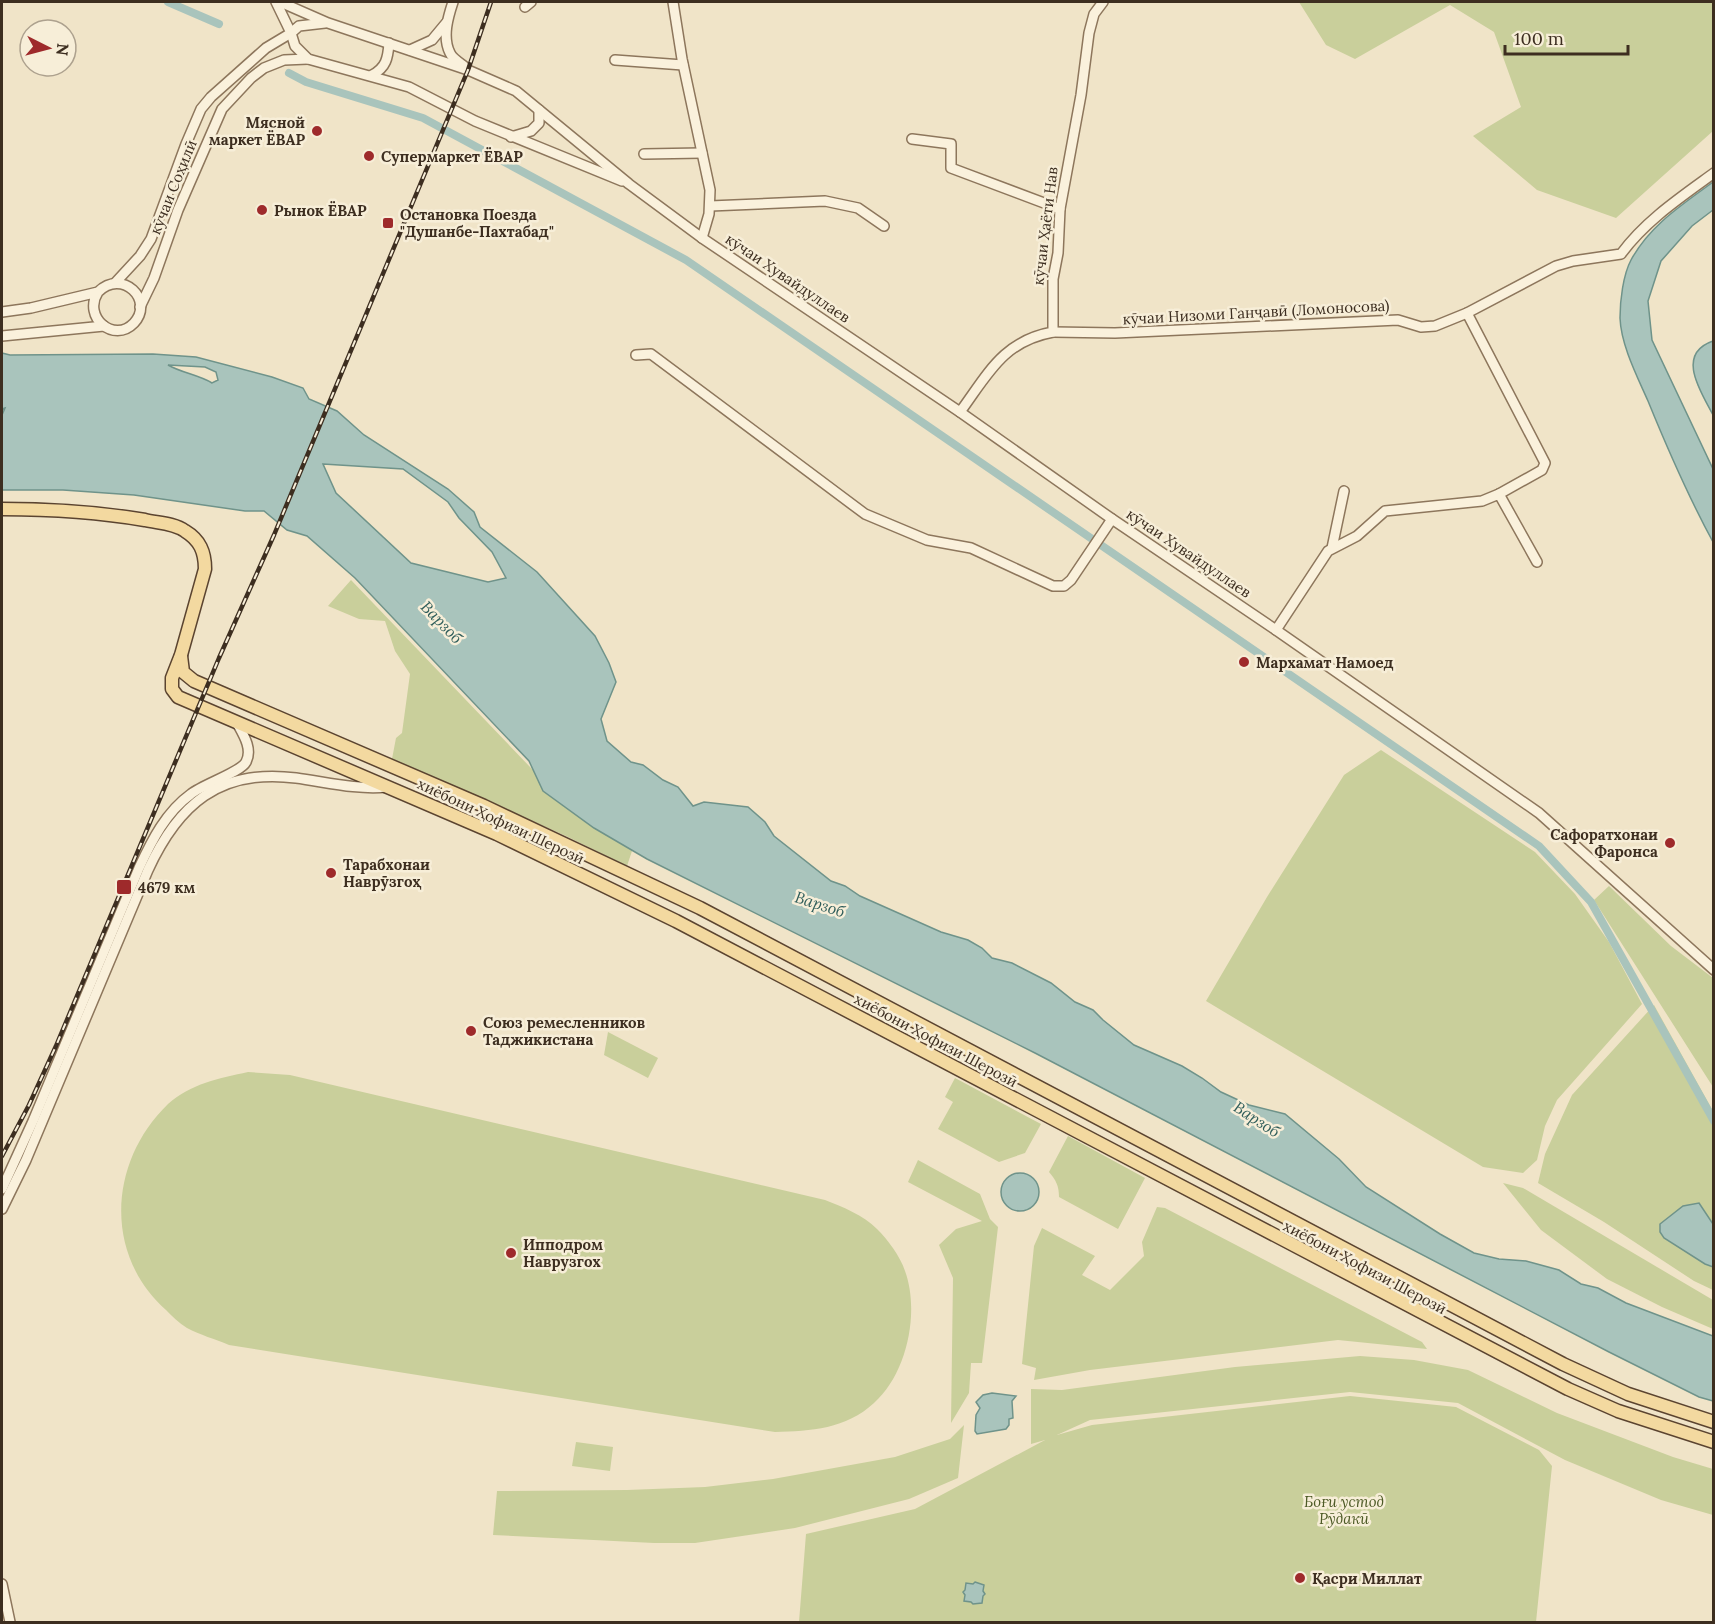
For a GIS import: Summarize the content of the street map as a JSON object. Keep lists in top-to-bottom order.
{
  "streets": {
    "main road": ["хиёбони Ҳофизи Шерозӣ"],
    "street": [
      "кӯчаи Соҳилӣ",
      "кӯчаи Ҳаёти Нав",
      "кӯчаи Хувайдуллаев",
      "кӯчаи Низоми Ганҷавӣ (Ломоносова)"
    ]
  },
  "crossings": [
    ["кӯчаи Соҳилӣ", "кӯчаи Хувайдуллаев"],
    ["кӯчаи Ҳаёти Нав", "кӯчаи Низоми Ганҷавӣ (Ломоносова)"]
  ],
  "water": ["Варзоб"],
  "parks": ["Боғи устод Рӯдакӣ"],
  "places": {
    "other": [
      "Мясной маркет ЁВАР",
      "Супермаркет ЁВАР",
      "Рынок ЁВАР",
      "Мархамат Намоед",
      "Сафоратхонаи Фаронса",
      "Тарабхонаи Наврӯзгоҳ",
      "Союз ремесленников Таджикистана",
      "Ипподром Наврузгох",
      "Қасри Миллат"
    ],
    "transit": ["Остановка Поезда \"Душанбе-Пахтабад\"", "4679 км"]
  },
  "scale_bar": "100 m",
  "north": "right"
}
